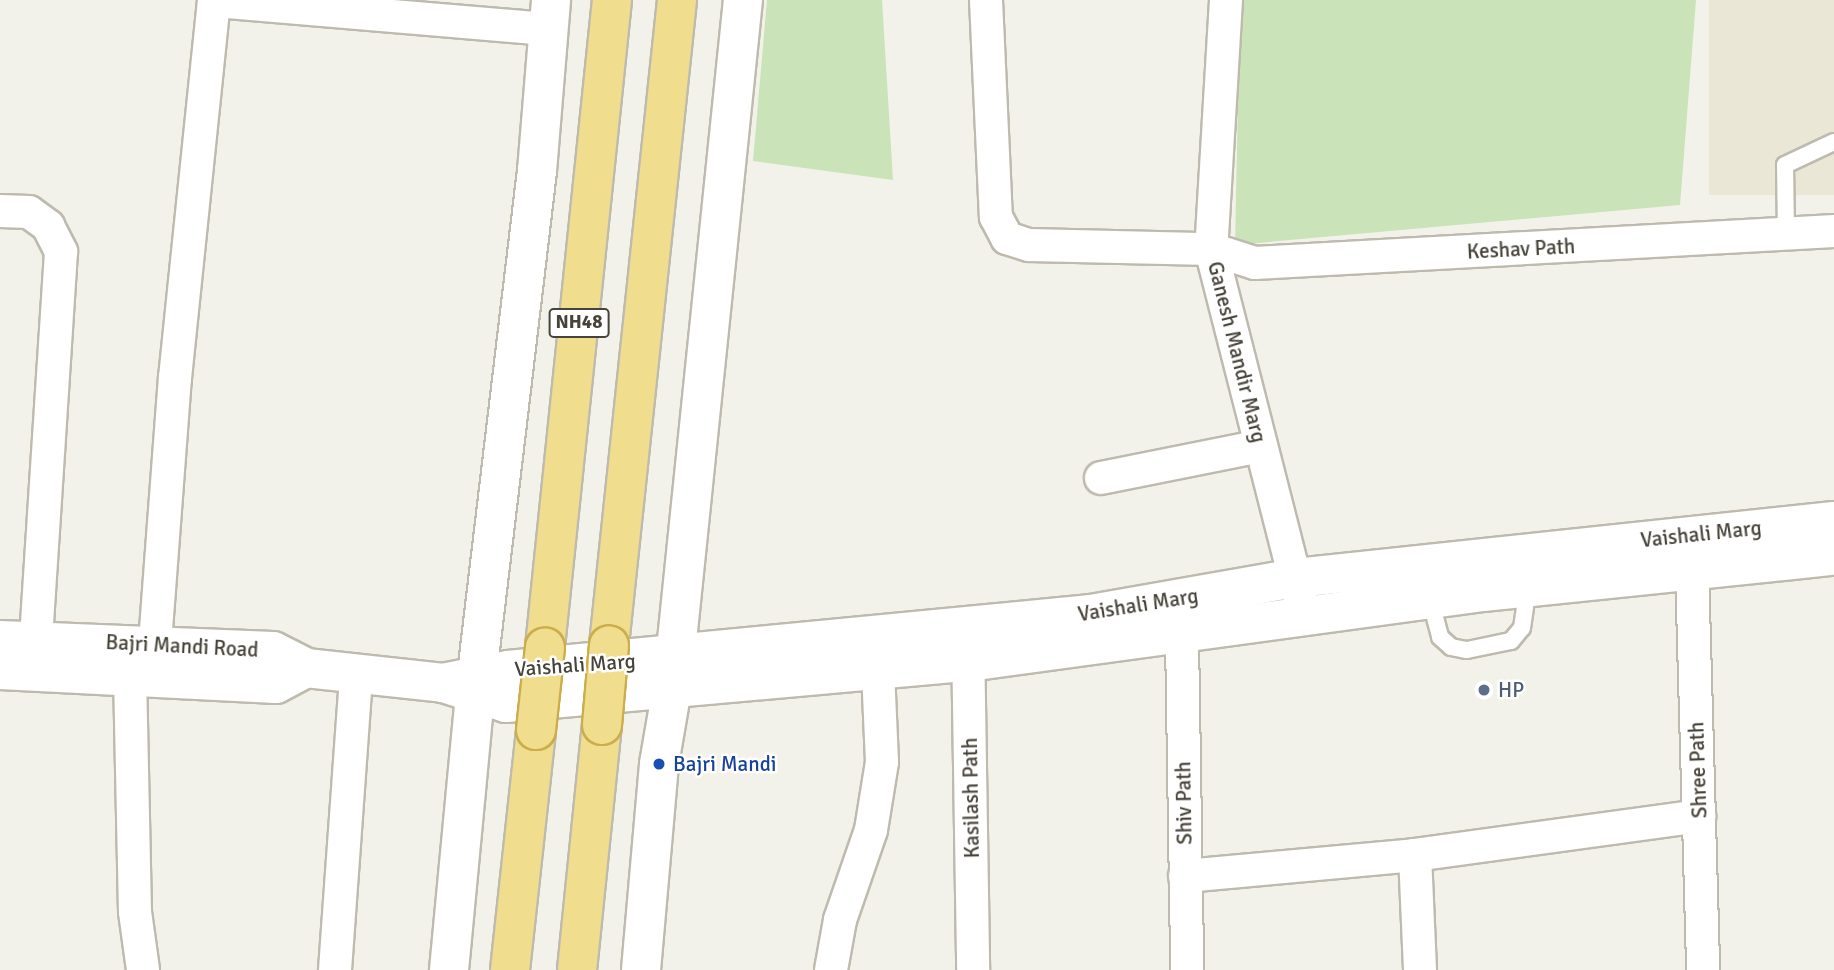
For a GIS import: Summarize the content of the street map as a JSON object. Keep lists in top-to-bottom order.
{
  "streets": {
    "highway": ["NH48"],
    "street": [
      "Keshav Path",
      "Ganesh Mandir Marg",
      "Vaishali Marg",
      "Bajri Mandi Road",
      "Shree Path",
      "Kasilash Path",
      "Shiv Path"
    ]
  },
  "crossings": [
    ["Keshav Path", "Ganesh Mandir Marg"],
    ["Ganesh Mandir Marg", "Vaishali Marg"],
    ["Vaishali Marg", "Bajri Mandi Road"],
    ["Vaishali Marg", "Shree Path"],
    ["Vaishali Marg", "Kasilash Path"],
    ["Vaishali Marg", "Shiv Path"]
  ],
  "places": ["HP", "Bajri Mandi"]
}
